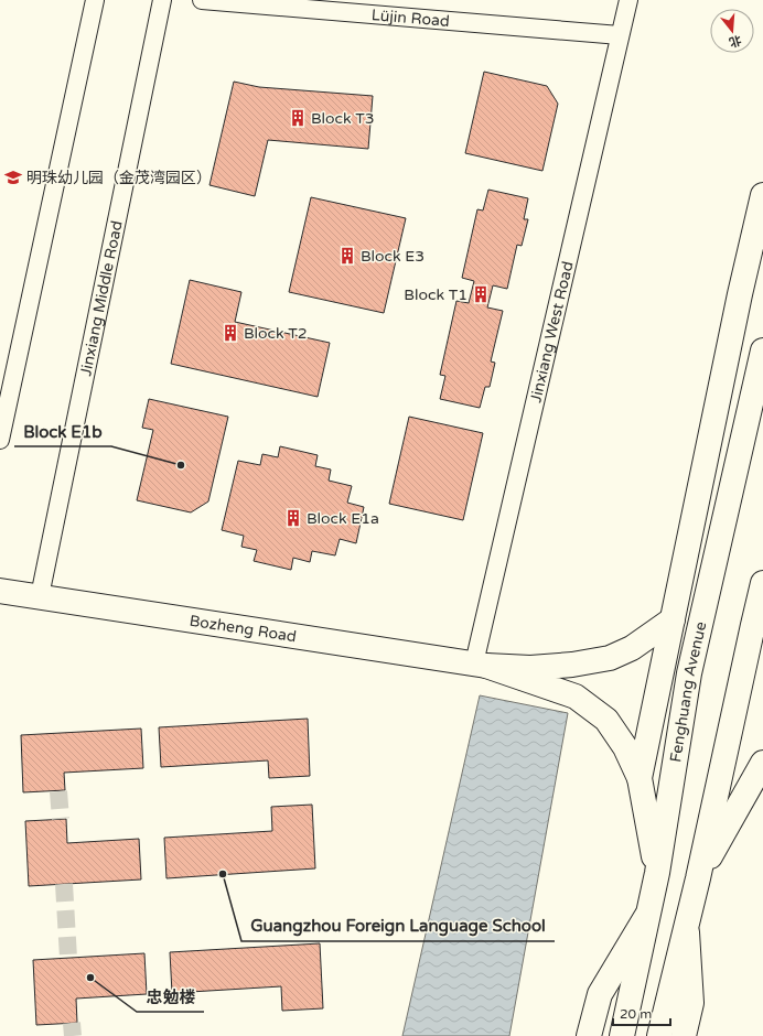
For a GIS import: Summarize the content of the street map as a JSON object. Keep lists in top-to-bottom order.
{
  "streets": {
    "main road": ["Bozheng Road", "Fenghuang Avenue"],
    "street": ["Lüjin Road", "Jinxiang Middle Road", "Jinxiang West Road"]
  },
  "crossings": [
    ["Lüjin Road", "Jinxiang West Road"],
    ["Jinxiang Middle Road", "Bozheng Road"],
    ["Jinxiang West Road", "Bozheng Road"]
  ],
  "places": {
    "building": [
      "Block T3",
      "Block E3",
      "Block T1",
      "Block T2",
      "Block E1a"
    ],
    "school or university": ["明珠幼儿园（金茂湾园区）"],
    "other": ["Block E1b", "Guangzhou Foreign Language School", "忠勉楼"]
  },
  "scale_bar": "20 m",
  "north": "bottom"
}
